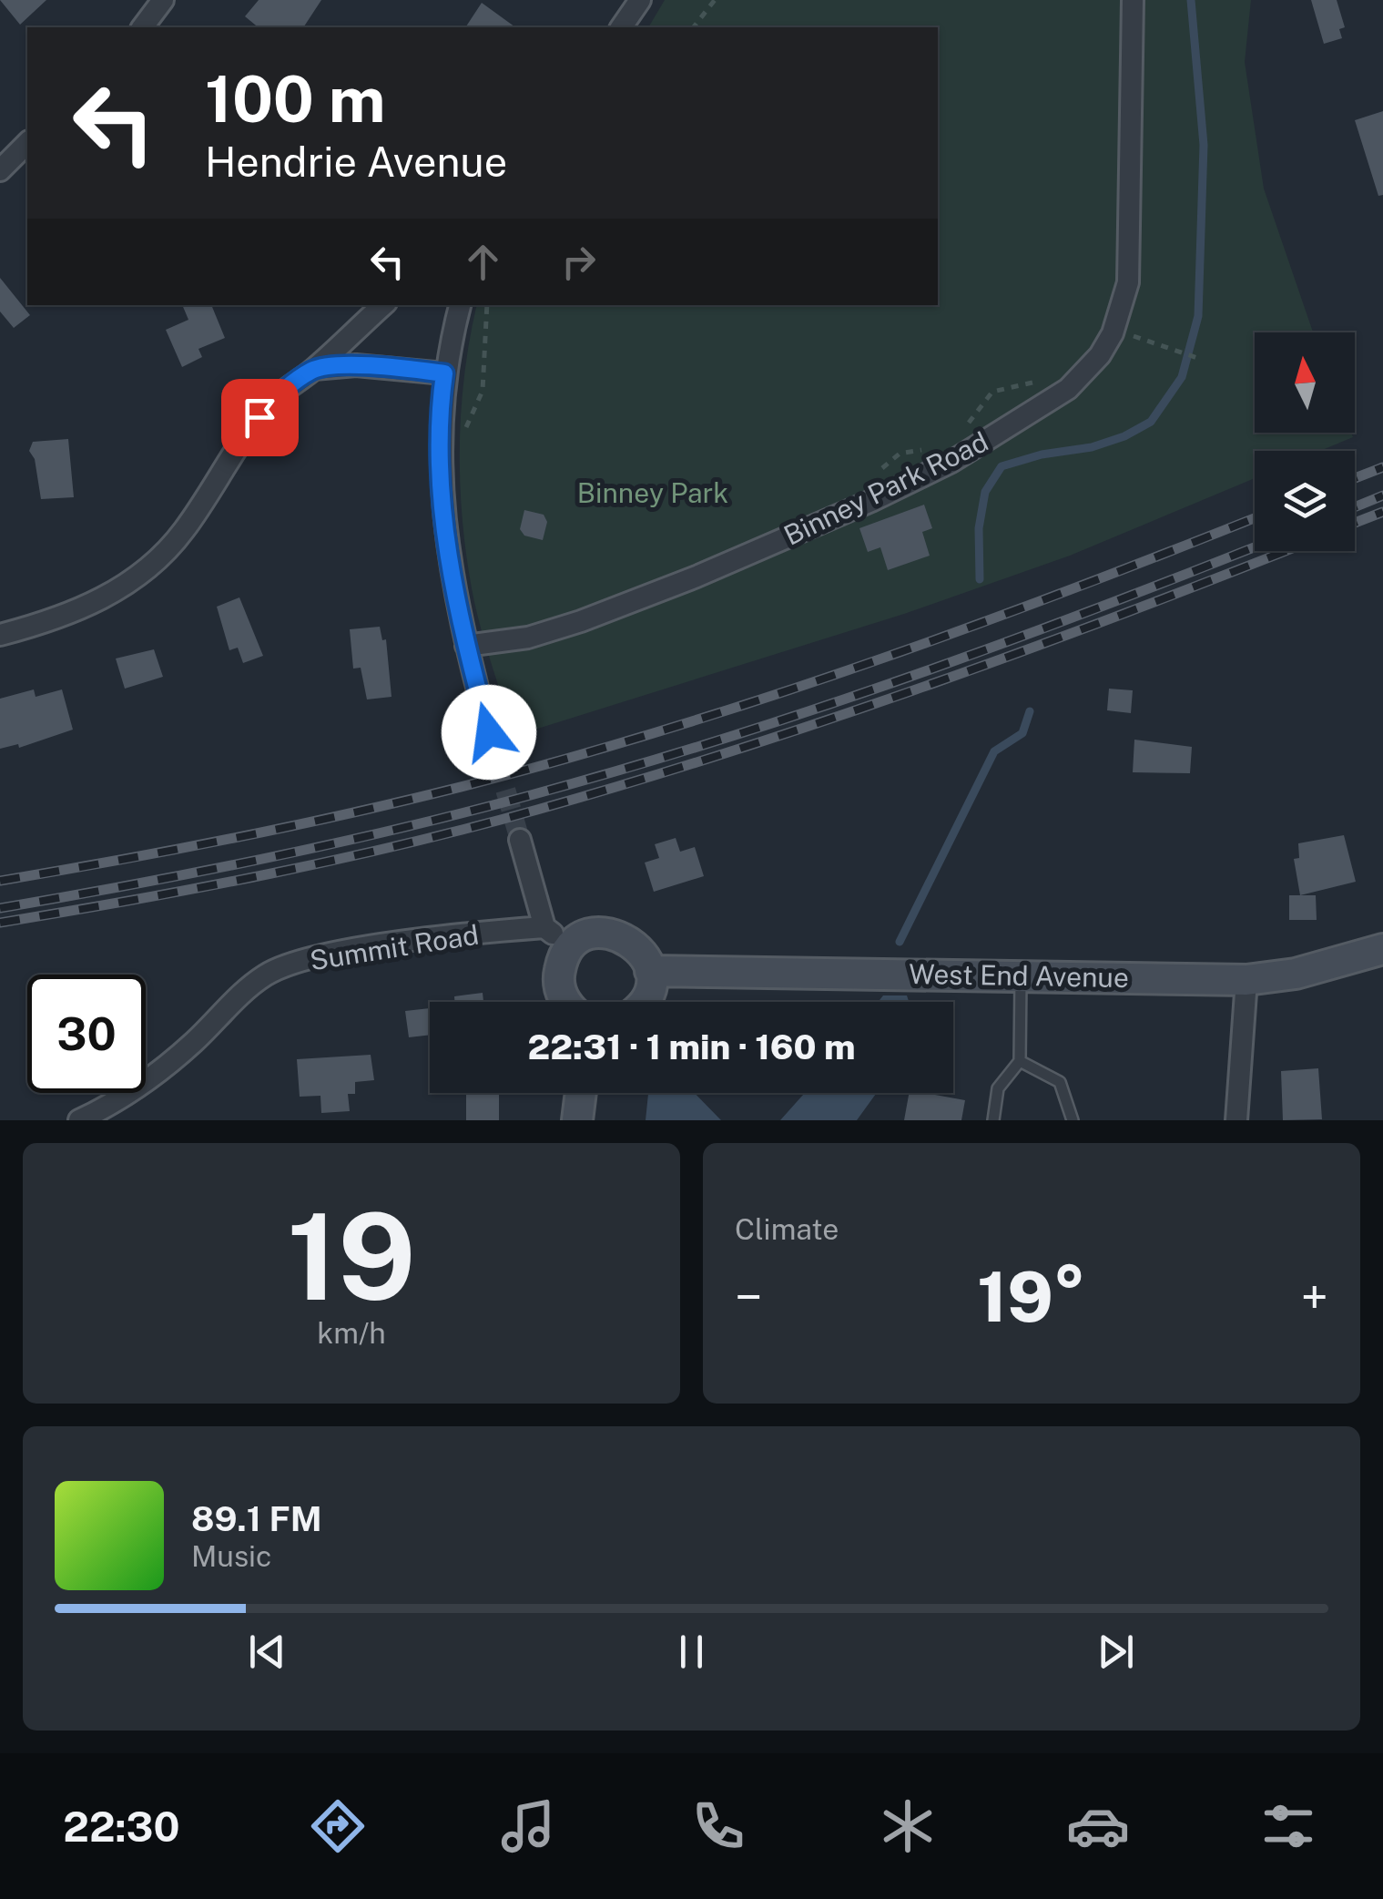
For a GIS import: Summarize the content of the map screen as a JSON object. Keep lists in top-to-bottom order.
{
  "streets": {
    "street": ["Binney Park Road", "Summit Road", "West End Avenue"]
  },
  "parks": ["Binney Park"],
  "north": "top",
  "page": {
    "turn": ["100 m", "Hendrie Avenue"],
    "limit": "30",
    "trip": "22:31 · 1 min · 160 m",
    "tile": [
      ["19", "km/h"],
      "Climate"
    ],
    "heat": ["−", "19°", "+"],
    "song": ["89.1 FM", "Music"],
    "tabs": "22:30"
  }
}
